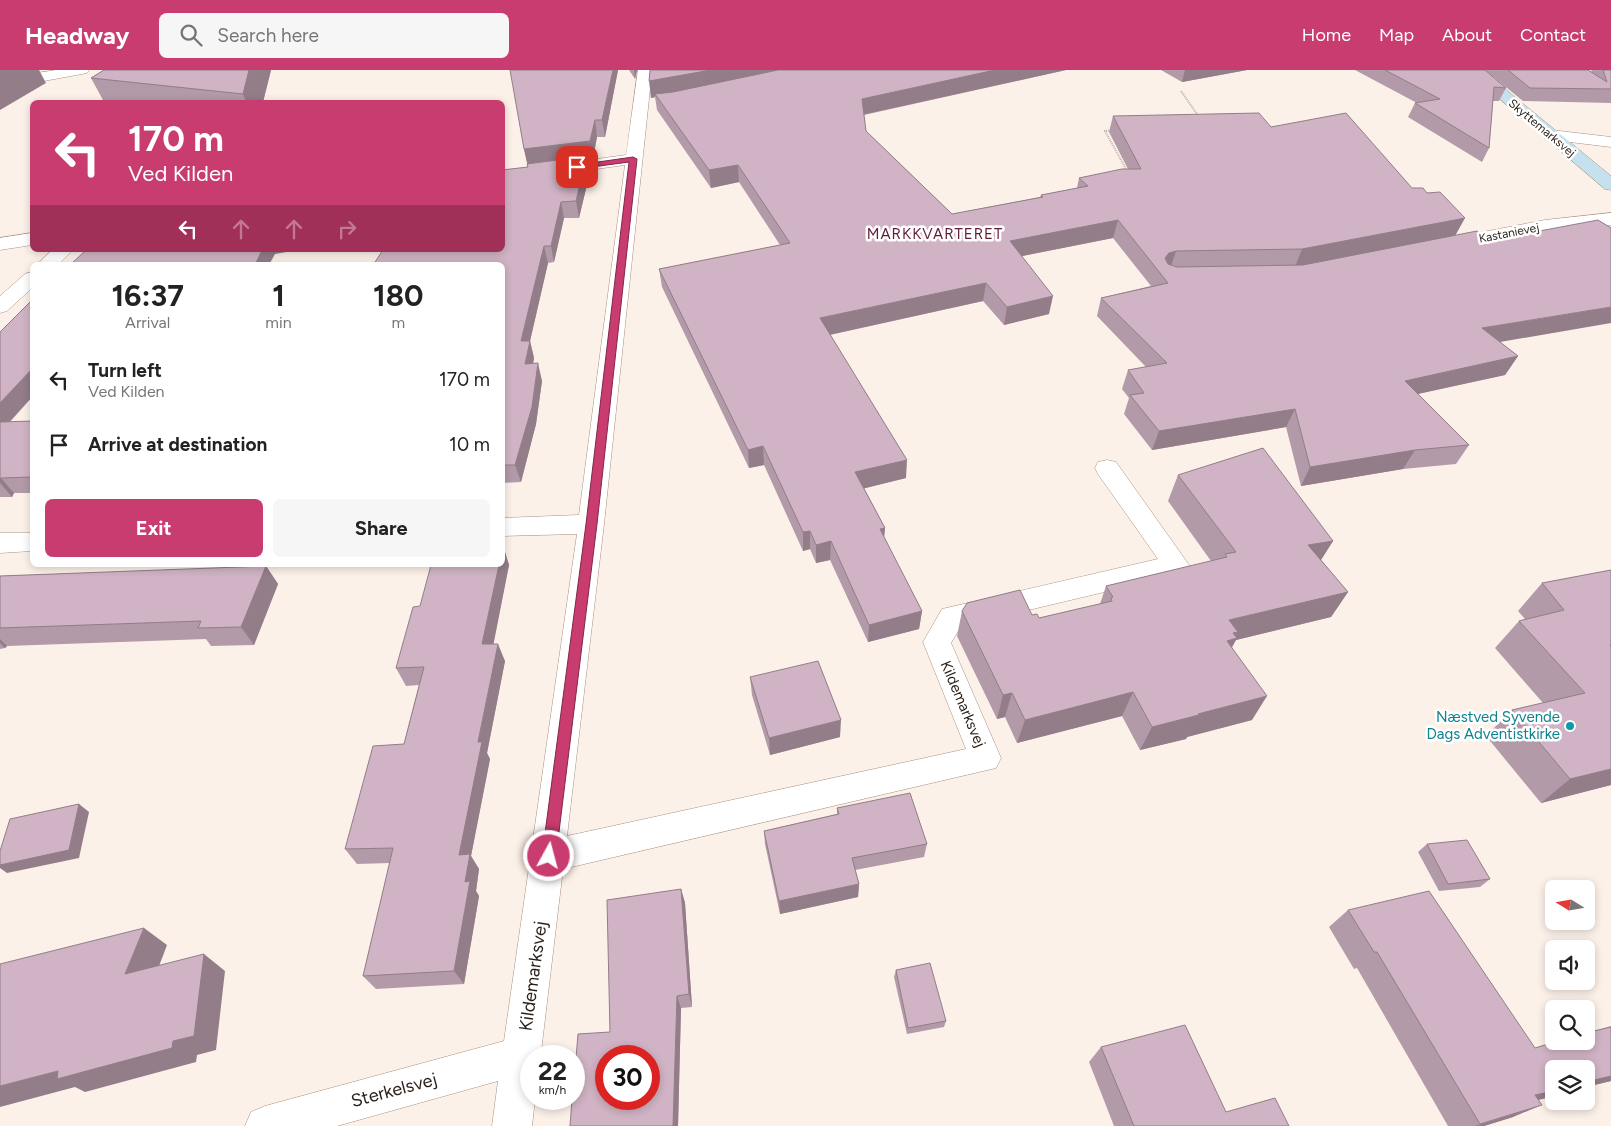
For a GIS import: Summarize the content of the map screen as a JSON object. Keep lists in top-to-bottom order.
{
  "streets": {
    "street": [
      "Skyttemarksvej",
      "Kastanievej",
      "Kildemarksvej",
      "Sterkelsvej"
    ]
  },
  "districts": ["MARKKVARTERET"],
  "places": ["Næstved Syvende Dags Adventistkirke"],
  "north": "left",
  "page": {
    "header": "Headway",
    "search": "Search here",
    "nav": [
      "Home",
      "Map",
      "About",
      "Contact"
    ],
    "turn": ["170 m", "Ved Kilden"],
    "eta": [
      "16:37",
      "Arrival",
      "1",
      "min",
      "180",
      "m"
    ],
    "list": [
      {
        "name": "Turn left",
        "note": "Ved Kilden",
        "value": "170 m"
      },
      {
        "name": "Arrive at destination",
        "value": "10 m"
      }
    ],
    "buttons": ["Exit", "Share"],
    "speed": "22 km/h",
    "limit": "30"
  }
}
